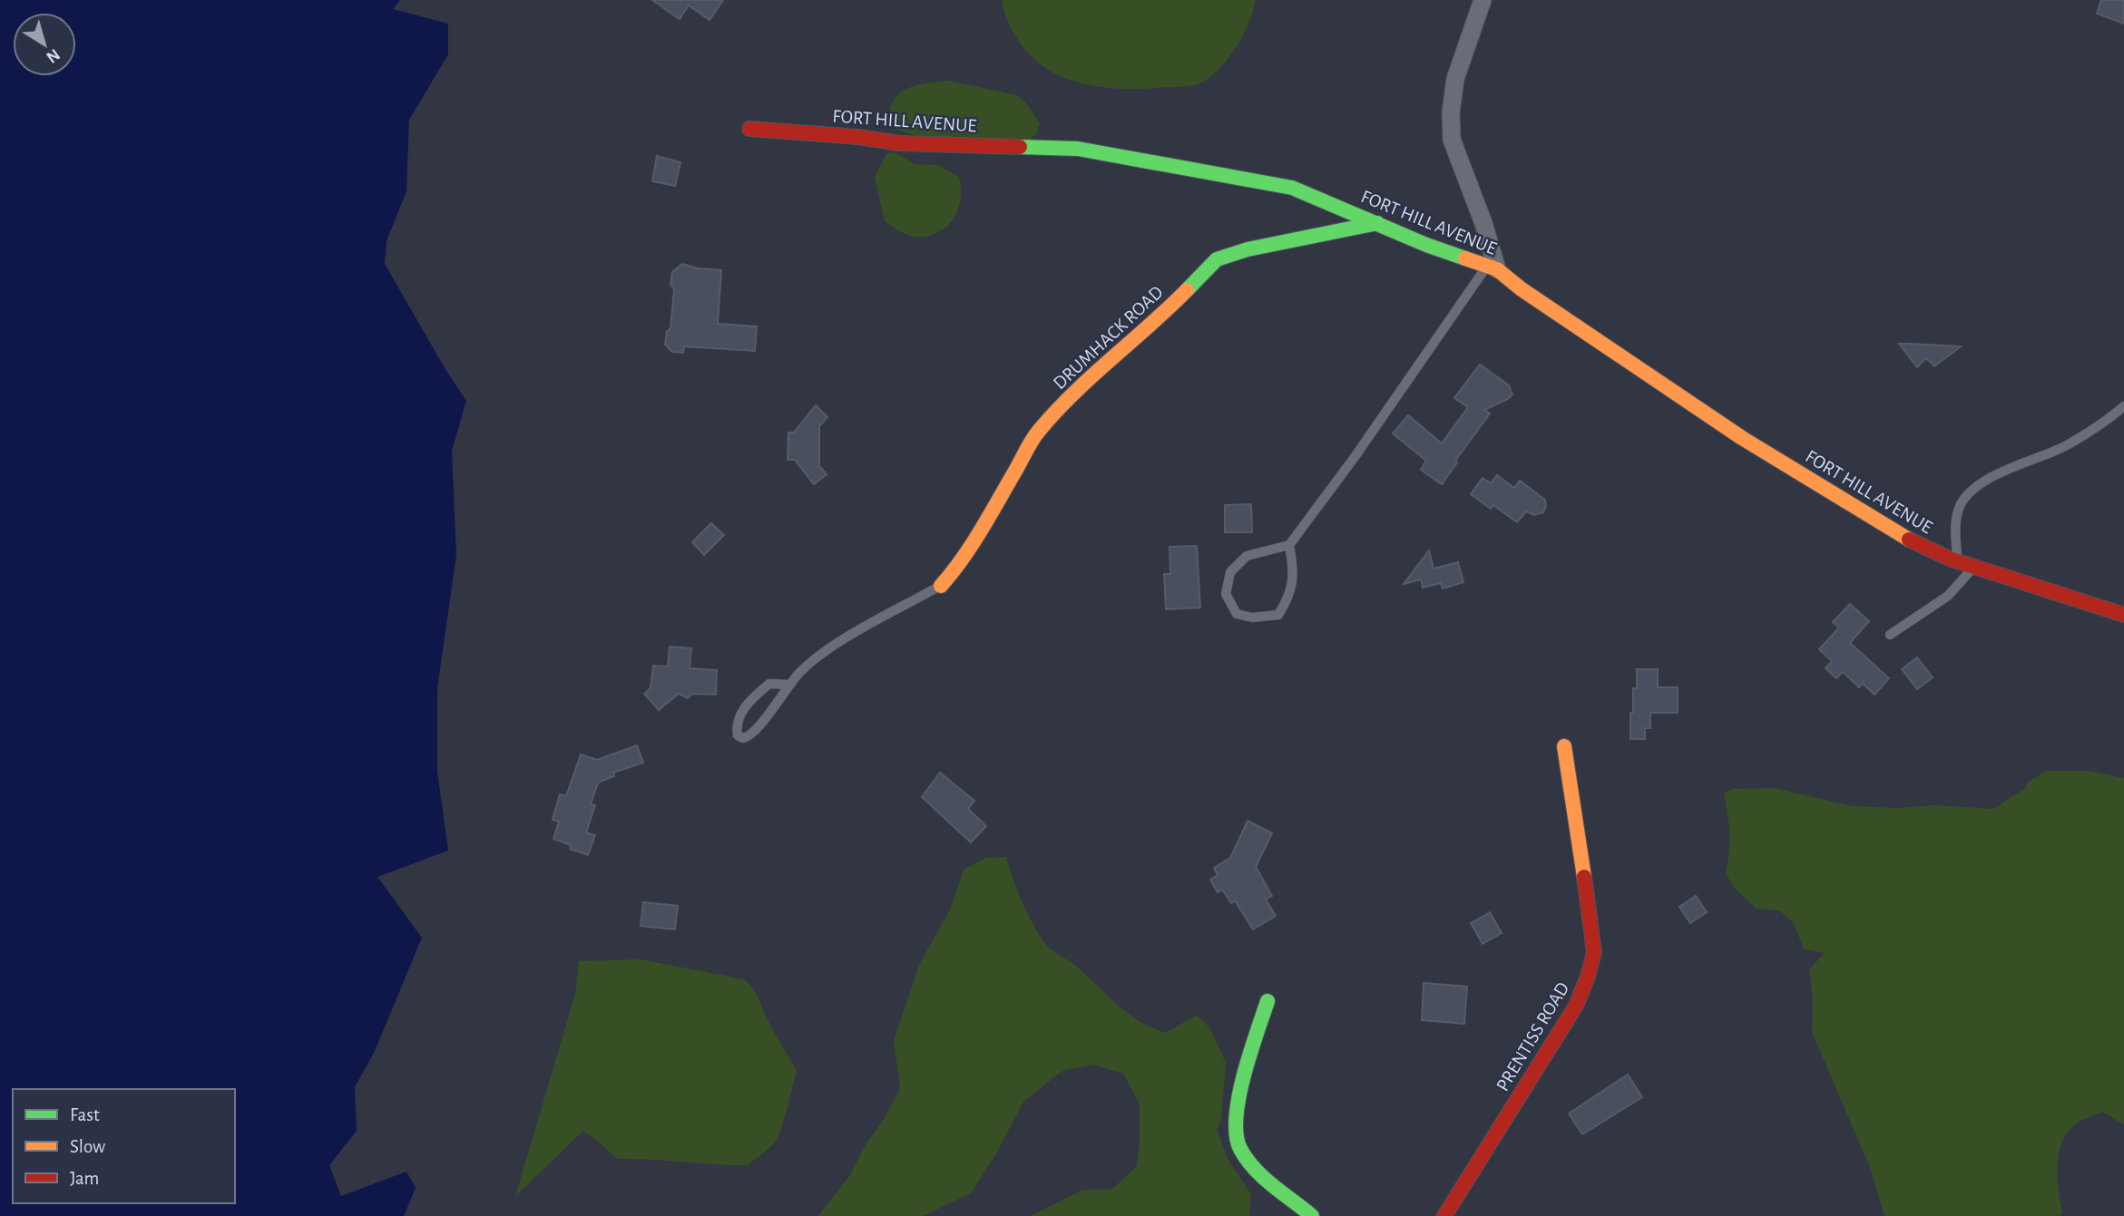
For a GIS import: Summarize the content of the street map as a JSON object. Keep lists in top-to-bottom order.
{
  "streets": {
    "street": ["FORT HILL AVENUE", "DRUMHACK ROAD", "PRENTISS ROAD"]
  },
  "crossings": [
    ["FORT HILL AVENUE", "DRUMHACK ROAD"]
  ],
  "legend": ["Fast", "Slow", "Jam"],
  "north": "bottom right"
}
